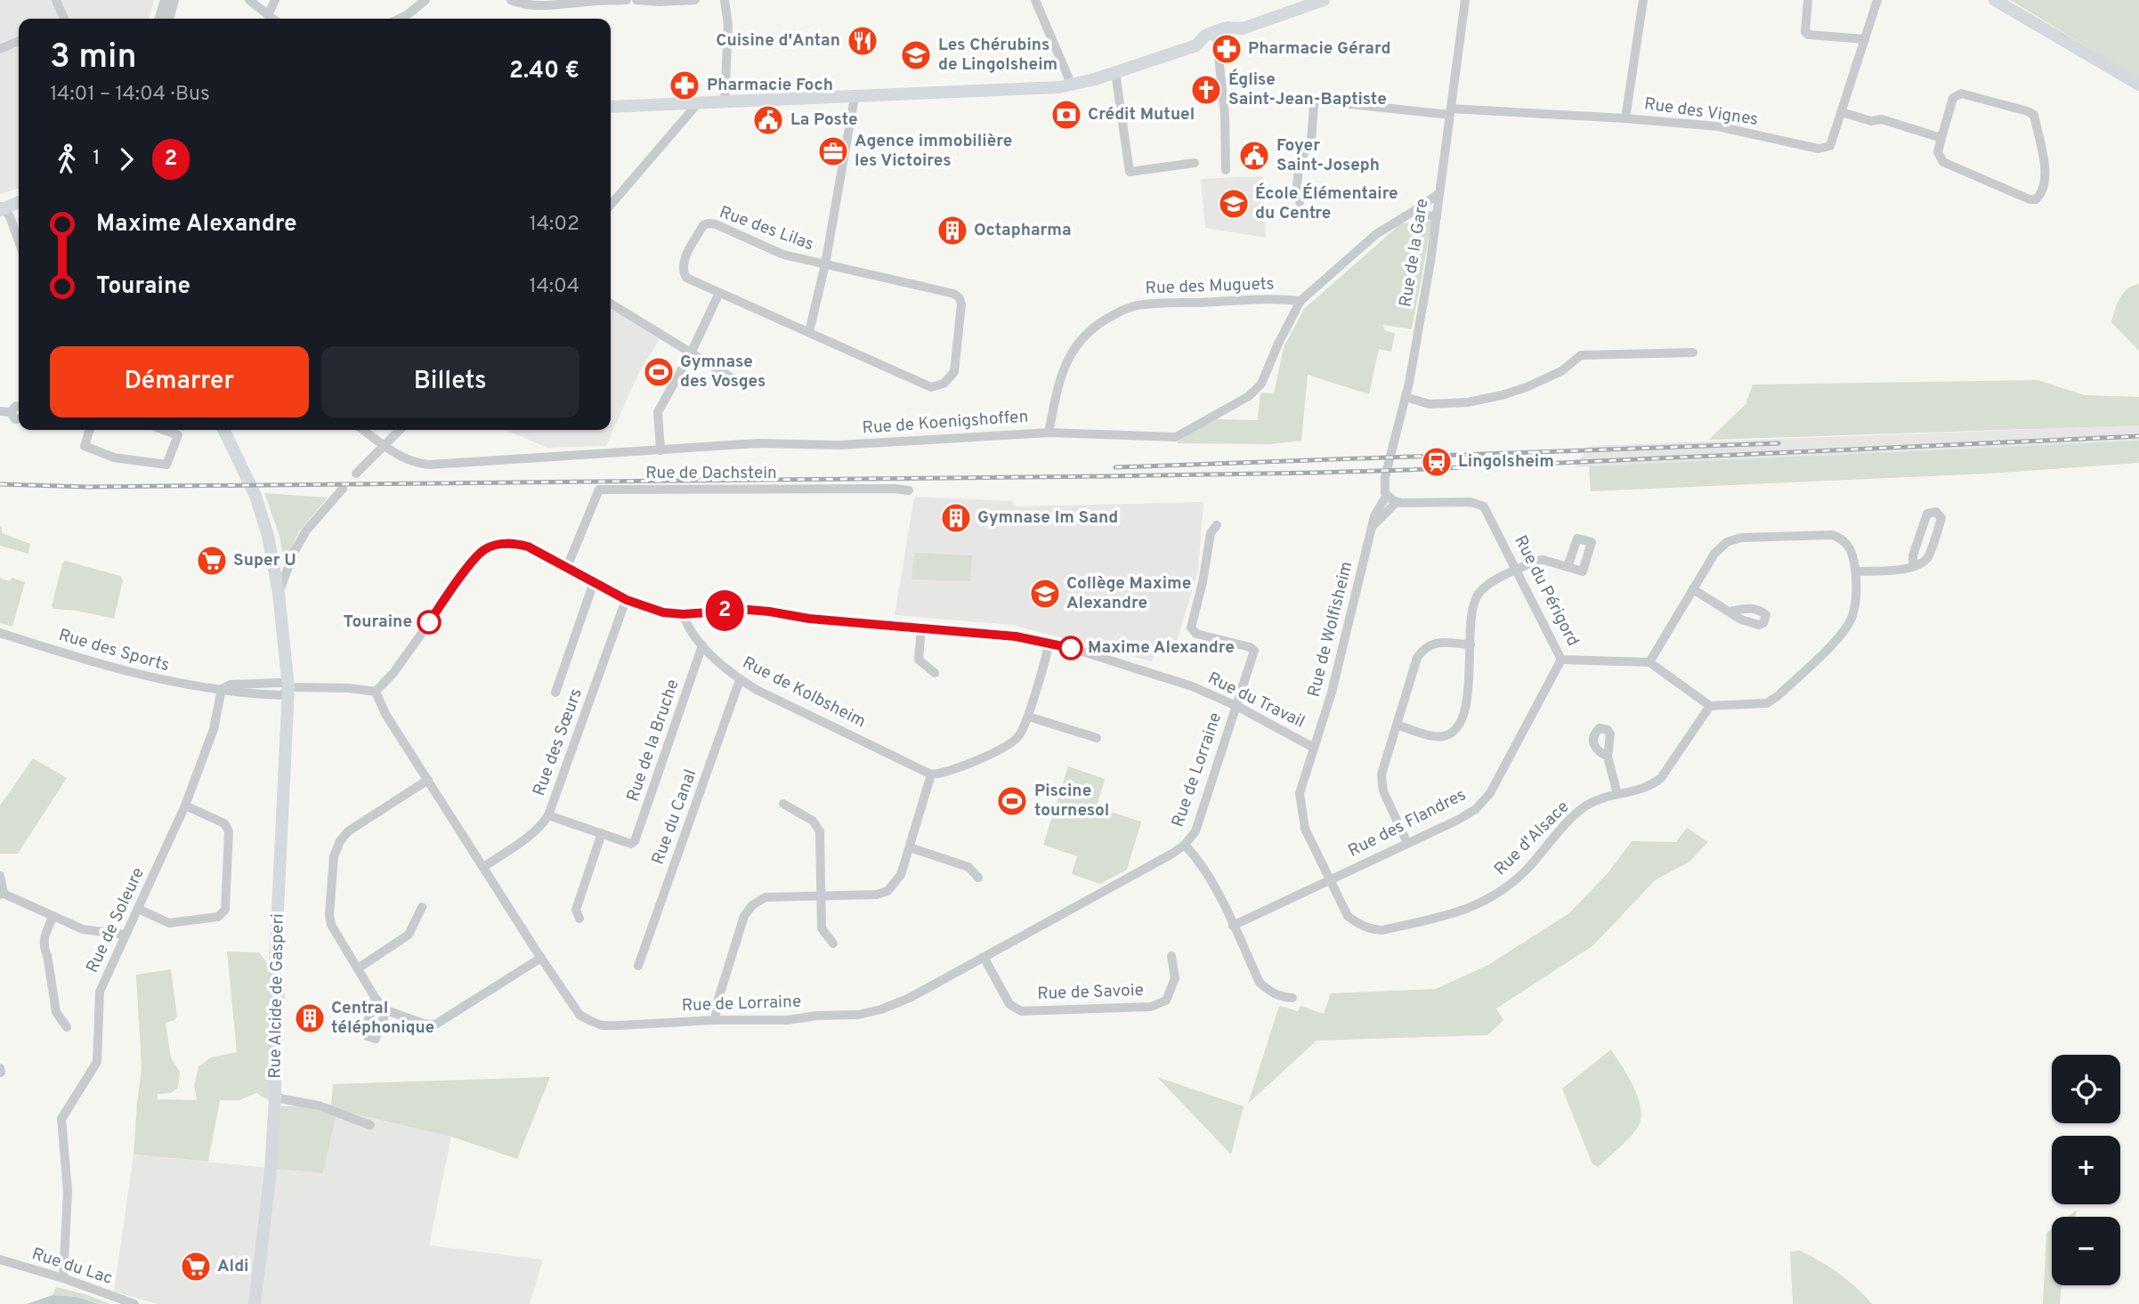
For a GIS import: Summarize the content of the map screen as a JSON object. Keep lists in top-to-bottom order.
{
  "streets": {
    "main road": ["Rue Alcide de Gasperi"],
    "street": [
      "Rue des Vignes",
      "Rue des Lilas",
      "Rue de la Gare",
      "Rue des Muguets",
      "Rue de Koenigshoffen",
      "Rue de Dachstein",
      "Rue du Périgord",
      "Rue de Wolfisheim",
      "Rue des Sports",
      "Rue de Kolbsheim",
      "Rue du Travail",
      "Rue de la Bruche",
      "Rue des Sœurs",
      "Rue de Lorraine",
      "Rue du Canal",
      "Rue des Flandres",
      "Rue d'Alsace",
      "Rue de Soleure",
      "Rue de Savoie",
      "Rue du Lac"
    ]
  },
  "crossings": [
    ["Rue des Vignes", "Rue de la Gare"],
    ["Rue de la Gare", "Rue de Koenigshoffen"],
    ["Rue de la Gare", "Rue de Wolfisheim"],
    ["Rue des Muguets", "Rue de Koenigshoffen"],
    ["Rue de Dachstein", "Rue du Travail"],
    ["Rue du Périgord", "Rue de Wolfisheim"],
    ["Rue du Périgord", "Rue des Flandres"],
    ["Rue du Périgord", "Rue d'Alsace"],
    ["Rue de Wolfisheim", "Rue du Travail"],
    ["Rue de Wolfisheim", "Rue des Flandres"],
    ["Rue de Wolfisheim", "Rue d'Alsace"],
    ["Rue des Sports", "Rue de Soleure"],
    ["Rue des Sports", "Rue Alcide de Gasperi"],
    ["Rue de Kolbsheim", "Rue du Travail"],
    ["Rue de Kolbsheim", "Rue de la Bruche"],
    ["Rue de Kolbsheim", "Rue du Canal"],
    ["Rue du Travail", "Rue des Sœurs"],
    ["Rue du Travail", "Rue de Lorraine"],
    ["Rue des Sœurs", "Rue de Lorraine"],
    ["Rue de Lorraine", "Rue de Savoie"],
    ["Rue des Flandres", "Rue d'Alsace"],
    ["Rue de Soleure", "Rue du Lac"]
  ],
  "places": {
    "restaurant": ["Cuisine d'Antan"],
    "pharmacy": ["Pharmacie Gérard", "Pharmacie Foch"],
    "school or university": ["Les Chérubins de Lingolsheim", "École Élémentaire du Centre", "Collège Maxime Alexandre"],
    "church": ["Église Saint-Jean-Baptiste"],
    "bank": ["Crédit Mutuel"],
    "public building": ["La Poste", "Foyer Saint-Joseph"],
    "office": ["Agence immobilière les Victoires"],
    "building": ["Octapharma", "Gymnase Im Sand", "Central téléphonique"],
    "sports": ["Gymnase des Vosges", "Piscine tournesol"],
    "station": ["Lingolsheim"],
    "supermarket": ["Super U", "Aldi"],
    "other": ["Touraine", "Maxime Alexandre"]
  },
  "lines": ["bus line 2"],
  "page": {
    "on_map": "2",
    "heading": ["3 min", "14:01 – 14:04 · Bus", "2.40 €"],
    "legs": ["1", "2"],
    "list": [
      {
        "name": "Maxime Alexandre",
        "value": "14:02"
      },
      {
        "name": "Touraine",
        "value": "14:04"
      }
    ],
    "buttons": ["Démarrer", "Billets"],
    "map_buttons": ["+", "−"]
  }
}
